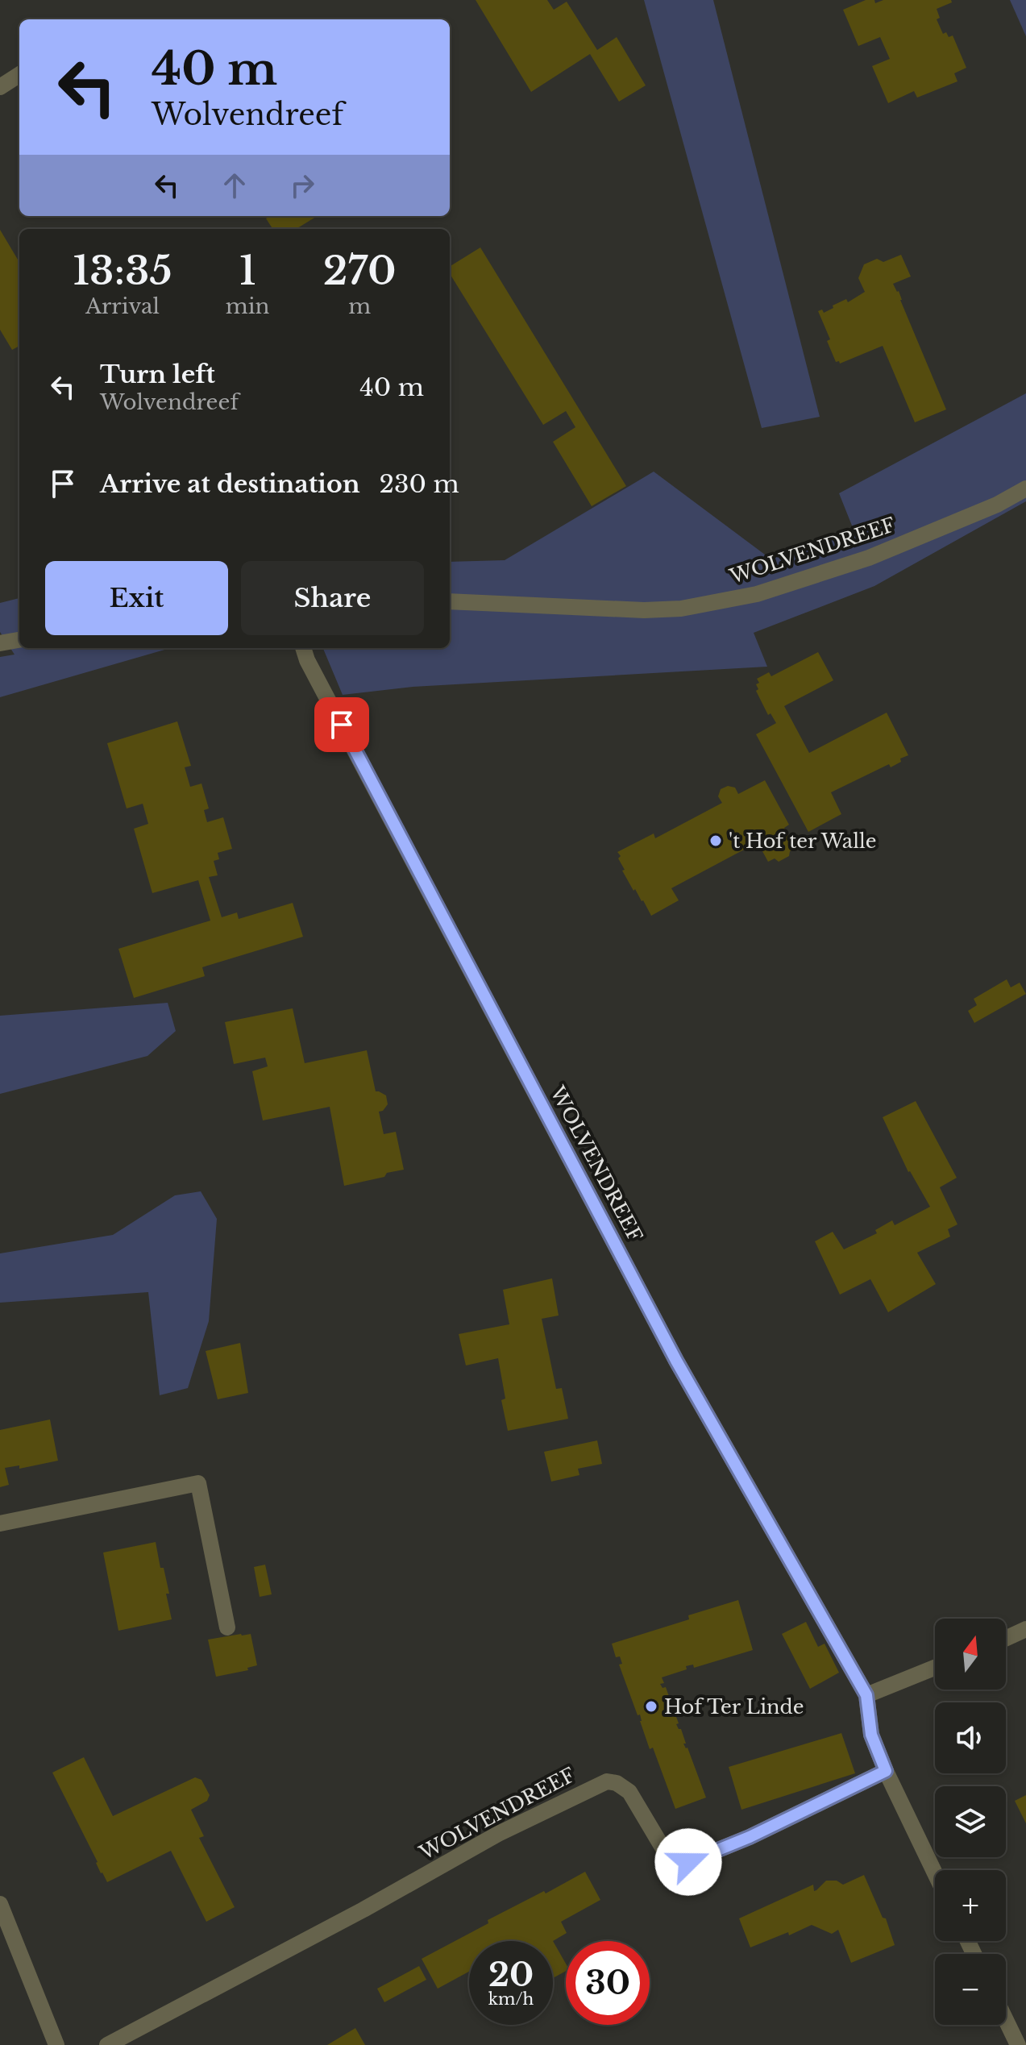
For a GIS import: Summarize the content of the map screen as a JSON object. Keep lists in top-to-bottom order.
{
  "streets": {
    "street": ["WOLVENDREEF"]
  },
  "places": ["'t Hof ter Walle", "Hof Ter Linde"],
  "north": "top",
  "page": {
    "turn": ["40 m", "Wolvendreef"],
    "eta": [
      "13:35",
      "Arrival",
      "1",
      "min",
      "270",
      "m"
    ],
    "list": [
      {
        "name": "Turn left",
        "note": "Wolvendreef",
        "value": "40 m"
      },
      {
        "name": "Arrive at destination",
        "value": "230 m"
      }
    ],
    "buttons": ["Exit", "Share"],
    "map_buttons": ["+", "−"],
    "speed": "20 km/h",
    "limit": "30"
  }
}
